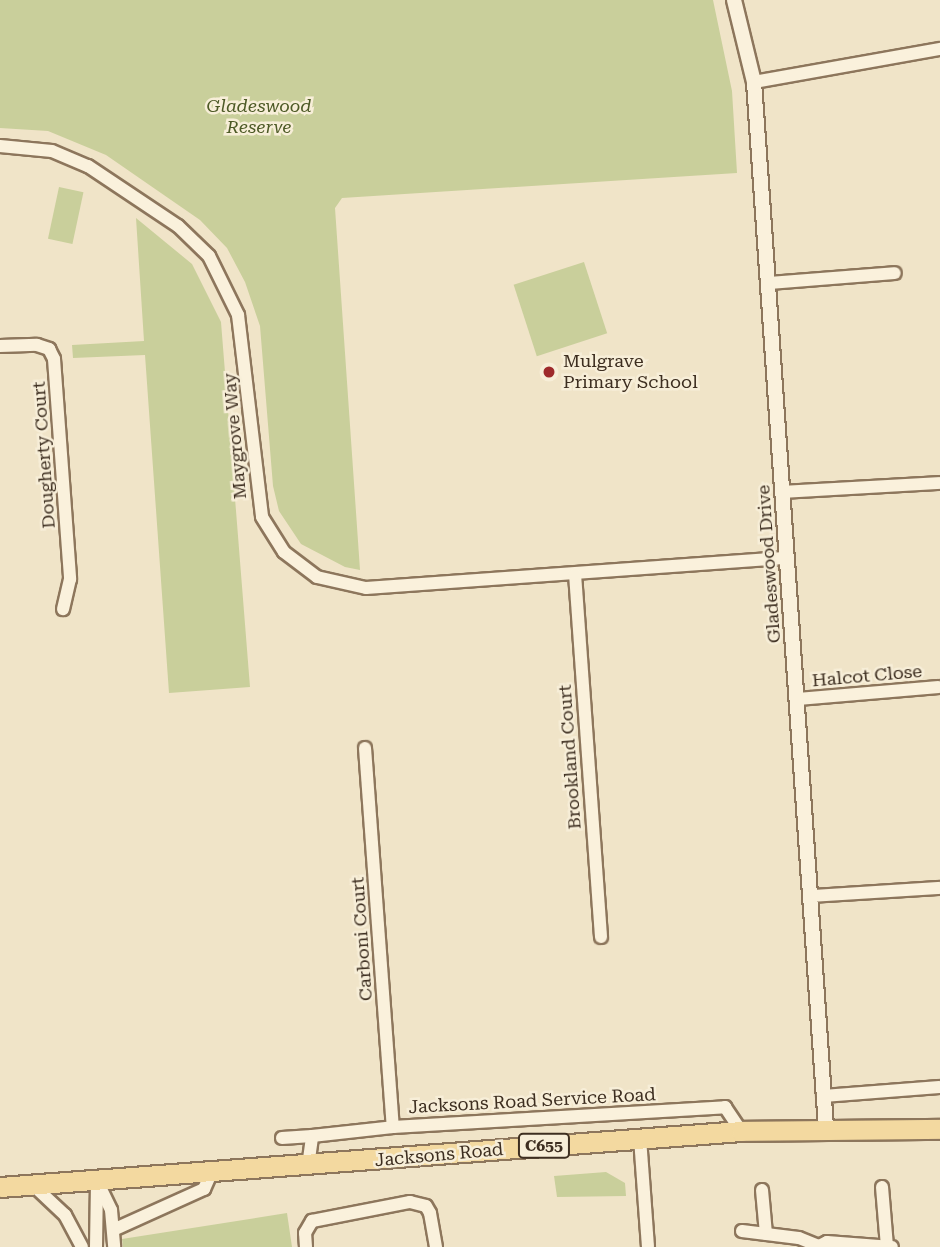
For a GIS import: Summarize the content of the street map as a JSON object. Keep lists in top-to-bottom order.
{
  "streets": {
    "main road": ["C655", "Jacksons Road"],
    "street": [
      "Maygrove Way",
      "Dougherty Court",
      "Gladeswood Drive",
      "Halcot Close",
      "Brookland Court",
      "Carboni Court",
      "Jacksons Road Service Road"
    ]
  },
  "crossings": [
    ["Maygrove Way", "Gladeswood Drive"],
    ["Maygrove Way", "Brookland Court"],
    ["Gladeswood Drive", "Halcot Close"],
    ["Gladeswood Drive", "Jacksons Road"],
    ["Carboni Court", "Jacksons Road Service Road"],
    ["Jacksons Road Service Road", "Jacksons Road"]
  ],
  "parks": ["Gladeswood Reserve"],
  "places": ["Mulgrave Primary School"]
}
